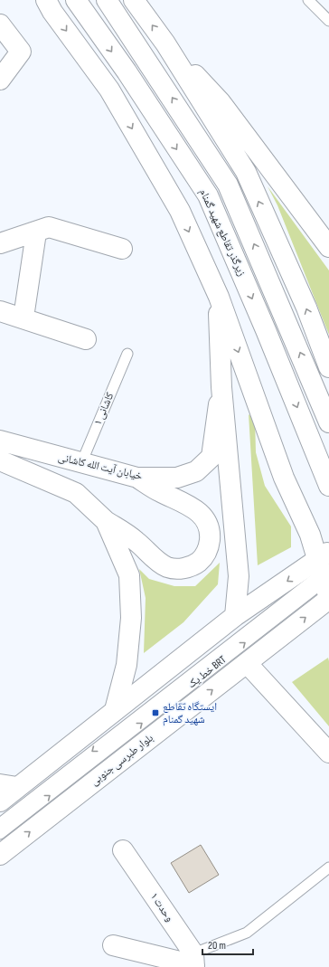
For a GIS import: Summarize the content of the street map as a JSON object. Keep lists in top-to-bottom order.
{
  "streets": {
    "main road": [
      "زیرگذر تقاطع شهید گمنام",
      "خیابان آیت الله کاشانی",
      "بلوار طبرسی جنوبی",
      "وحدت ۱"
    ],
    "lane": ["کاشانی ۱", "خط یک BRT"]
  },
  "crossings": [
    ["کاشانی ۱", "خیابان آیت الله کاشانی"],
    ["خط یک BRT", "بلوار طبرسی جنوبی"]
  ],
  "places": {
    "transit": ["ایستگاه تقاطع شهید گمنام"]
  },
  "scale_bar": "20 m"
}
